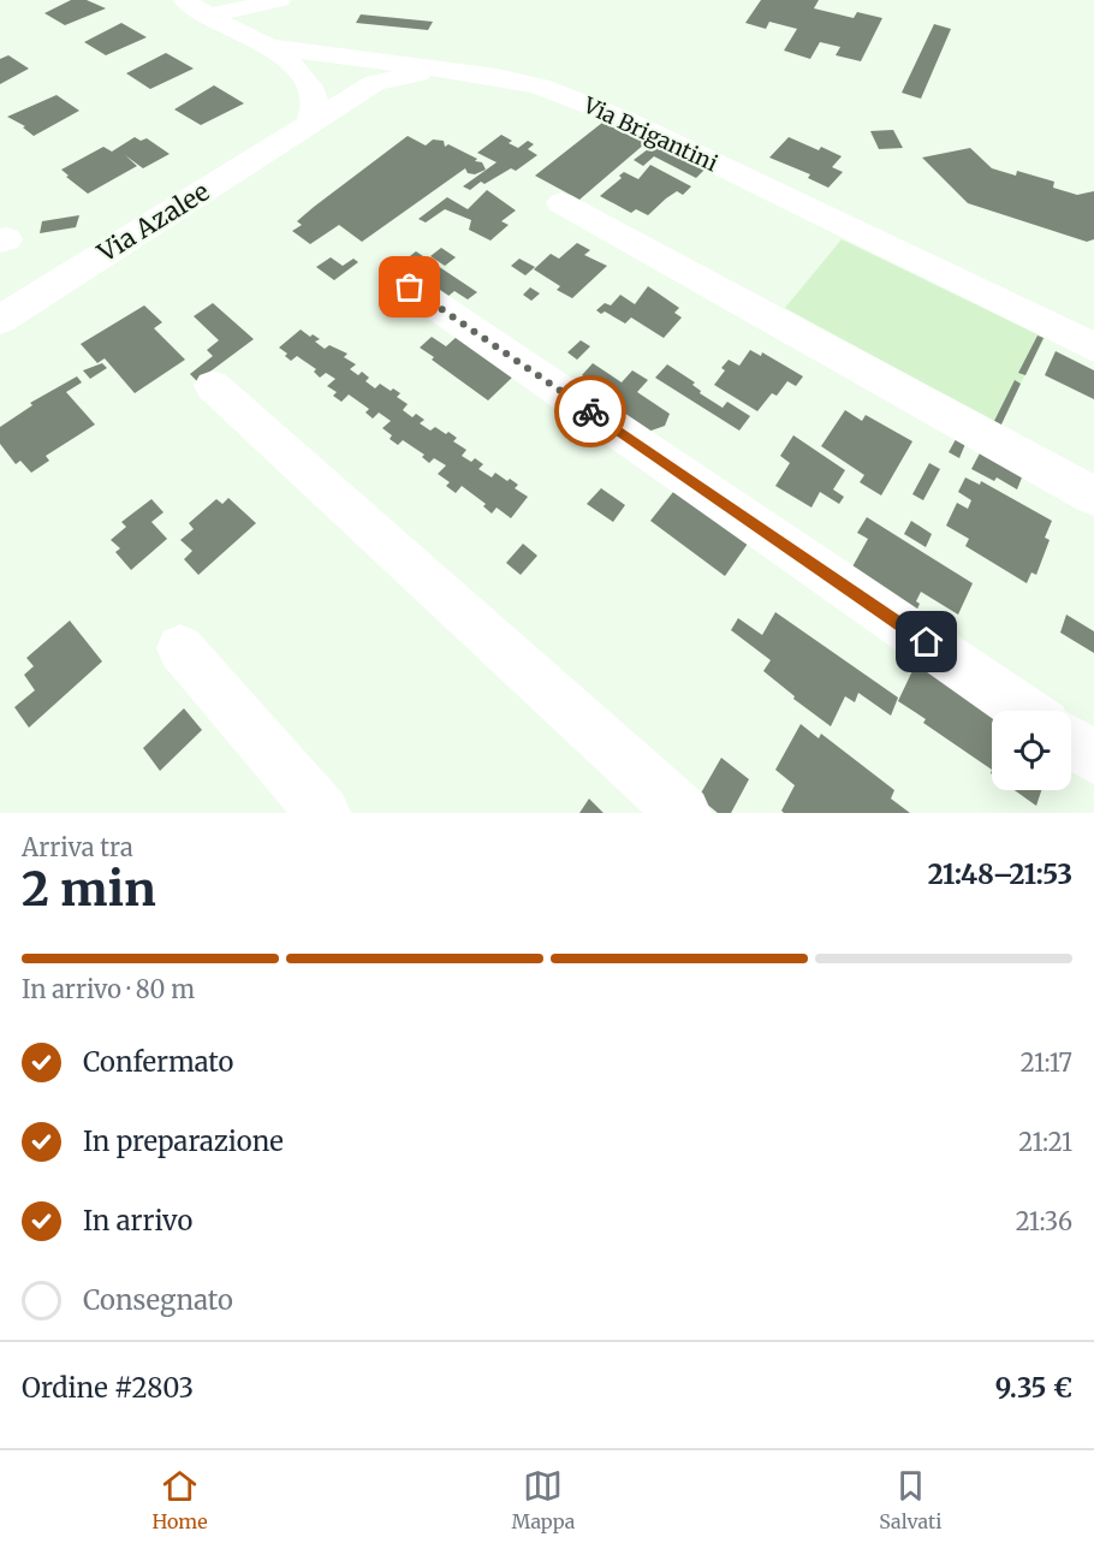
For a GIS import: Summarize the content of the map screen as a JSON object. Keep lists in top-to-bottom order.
{
  "streets": {
    "street": ["Via Brigantini", "Via Azalee"]
  },
  "crossings": [
    ["Via Brigantini", "Via Azalee"]
  ],
  "page": {
    "heading": ["2 min", "Arriva tra", "21:48–21:53"],
    "panel": ["Ordine #2803", "9.35 €"],
    "bar": "In arrivo · 80 m",
    "list": [
      ["Confermato", "21:17"],
      ["In preparazione", "21:21"],
      ["In arrivo", "21:36"],
      "Consegnato"
    ],
    "tabs": ["Home", "Mappa", "Salvati"]
  }
}
